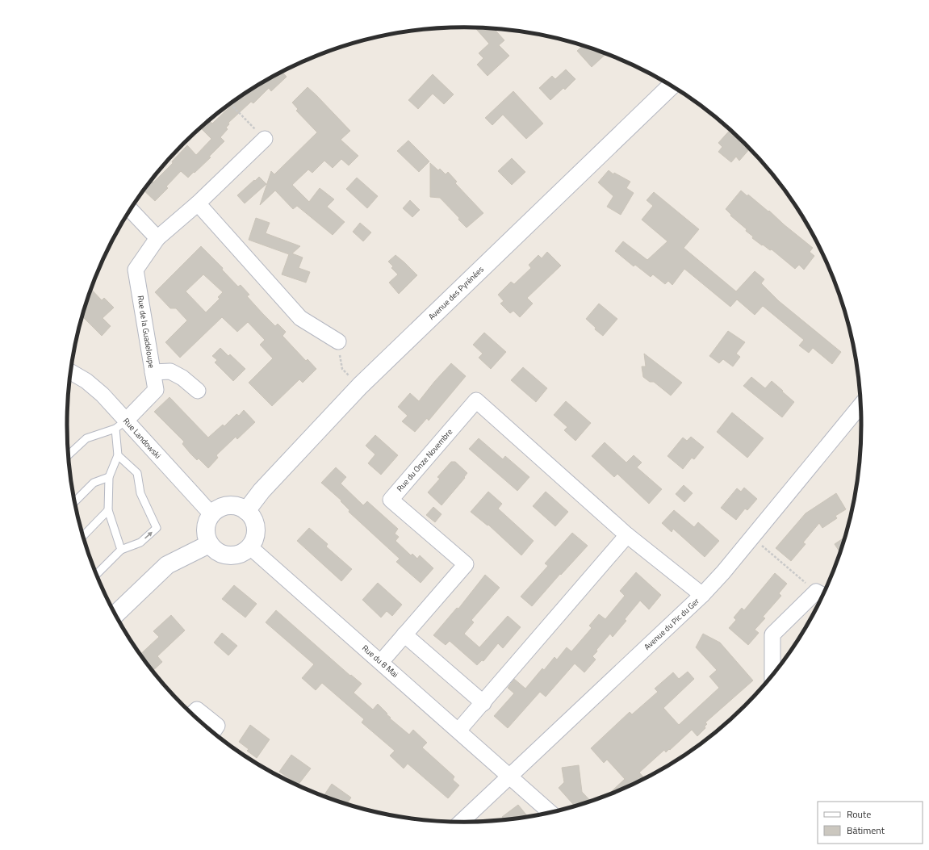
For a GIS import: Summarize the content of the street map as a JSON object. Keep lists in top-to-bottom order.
{
  "streets": {
    "main road": ["Avenue des Pyrénées"],
    "street": [
      "Rue de la Guadeloupe",
      "Rue Landowski",
      "Rue du Onze Novembre",
      "Avenue du Pic du Ger",
      "Rue du 8 Mai"
    ]
  },
  "crossings": [
    ["Avenue des Pyrénées", "Rue Landowski"],
    ["Avenue des Pyrénées", "Rue du 8 Mai"],
    ["Rue de la Guadeloupe", "Rue Landowski"],
    ["Rue Landowski", "Rue du 8 Mai"],
    ["Rue du Onze Novembre", "Avenue du Pic du Ger"],
    ["Rue du Onze Novembre", "Rue du 8 Mai"],
    ["Avenue du Pic du Ger", "Rue du 8 Mai"]
  ],
  "legend": ["Route", "Bâtiment"]
}
